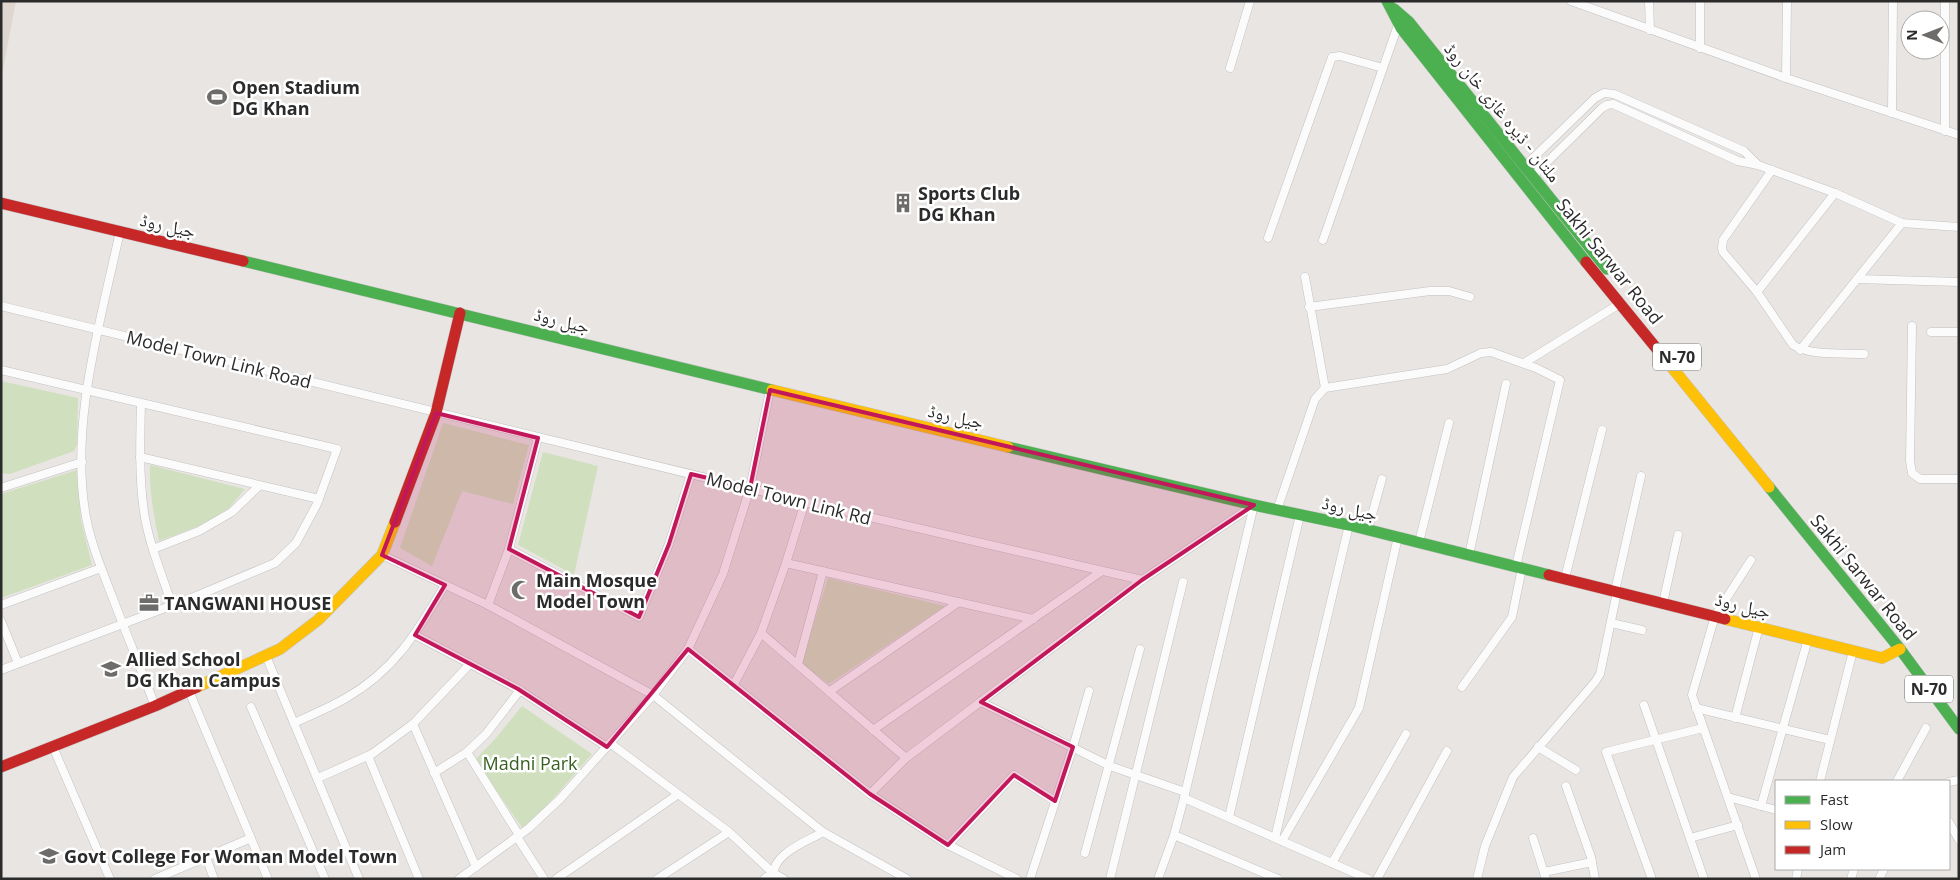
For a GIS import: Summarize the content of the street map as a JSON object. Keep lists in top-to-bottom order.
{
  "streets": {
    "main road": [
      "ملتان - ڈیرہ غازی خان روڈ",
      "جیل روڈ",
      "Sakhi Sarwar Road",
      "N-70"
    ],
    "street": ["Model Town Link Road", "Model Town Link Rd"]
  },
  "crossings": [
    ["ملتان - ڈیرہ غازی خان روڈ", "Sakhi Sarwar Road"],
    ["جیل روڈ", "Sakhi Sarwar Road"],
    ["Sakhi Sarwar Road", "N-70"],
    ["Model Town Link Road", "Model Town Link Rd"]
  ],
  "parks": ["Madni Park"],
  "places": {
    "sports": ["Open Stadium DG Khan"],
    "building": ["Sports Club DG Khan"],
    "mosque": ["Main Mosque Model Town"],
    "office": ["TANGWANI HOUSE"],
    "school or university": ["Allied School DG Khan Campus", "Govt College For Woman Model Town"]
  },
  "legend": ["Fast", "Slow", "Jam"],
  "north": "left"
}
